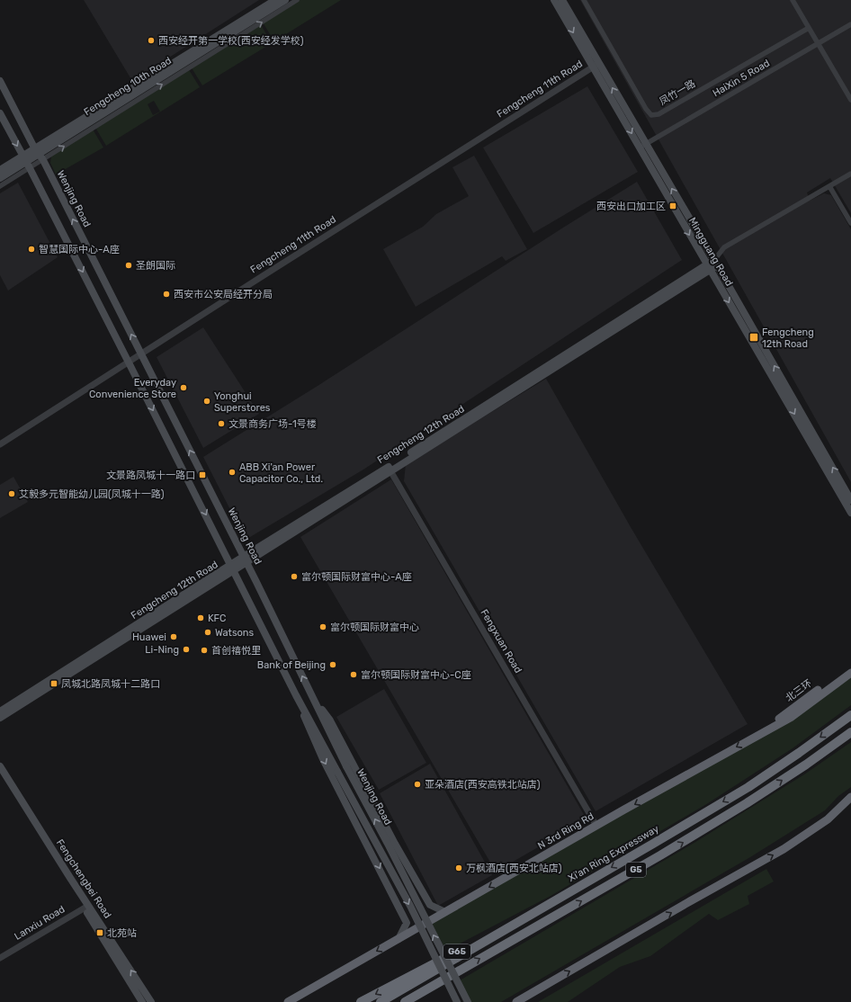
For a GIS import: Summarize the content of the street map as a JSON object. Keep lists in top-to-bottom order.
{
  "streets": {
    "highway": [
      "北三环",
      "N 3rd Ring Rd",
      "Xi'an Ring Expressway",
      "G5",
      "G65"
    ],
    "main road": [
      "Fengcheng 10th Road",
      "Wenjing Road",
      "Mingguang Road",
      "Fengcheng 12th Road",
      "Fengchengbei Road"
    ],
    "street": [
      "HaiXin 5 Road",
      "Fengcheng 11th Road",
      "凤竹一路",
      "Fengxuan Road",
      "Lanxiu Road"
    ]
  },
  "crossings": [
    ["HaiXin 5 Road", "Mingguang Road"],
    ["Fengcheng 10th Road", "Wenjing Road"],
    ["Fengcheng 11th Road", "Wenjing Road"],
    ["Fengcheng 11th Road", "Mingguang Road"],
    ["Wenjing Road", "Fengcheng 12th Road"],
    ["Mingguang Road", "Fengcheng 12th Road"],
    ["Fengcheng 12th Road", "Fengxuan Road"],
    ["Fengxuan Road", "N 3rd Ring Rd"],
    ["北三环", "N 3rd Ring Rd"],
    ["Xi'an Ring Expressway", "G65"],
    ["Fengchengbei Road", "Lanxiu Road"]
  ],
  "places": {
    "other": [
      "西安经开第一学校(西安经发学校)",
      "智慧国际中心-A座",
      "圣朗国际",
      "西安市公安局经开分局",
      "Everyday Convenience Store",
      "Yonghui Superstores",
      "文景商务广场-1号楼",
      "ABB Xi'an Power Capacitor Co., Ltd.",
      "艾毅多元智能幼儿园(凤城十一路)",
      "富尔顿国际财富中心-A座",
      "KFC",
      "富尔顿国际财富中心",
      "Watsons",
      "Huawei",
      "Li-Ning",
      "首创禧悦里",
      "Bank of Beijing",
      "富尔顿国际财富中心-C座",
      "亚朵酒店(西安高铁北站店)",
      "万枫酒店(西安北站店)"
    ],
    "transit": [
      "西安出口加工区",
      "Fengcheng 12th Road",
      "文景路凤城十一路口",
      "凤城北路凤城十二路口",
      "北苑站"
    ]
  }
}
